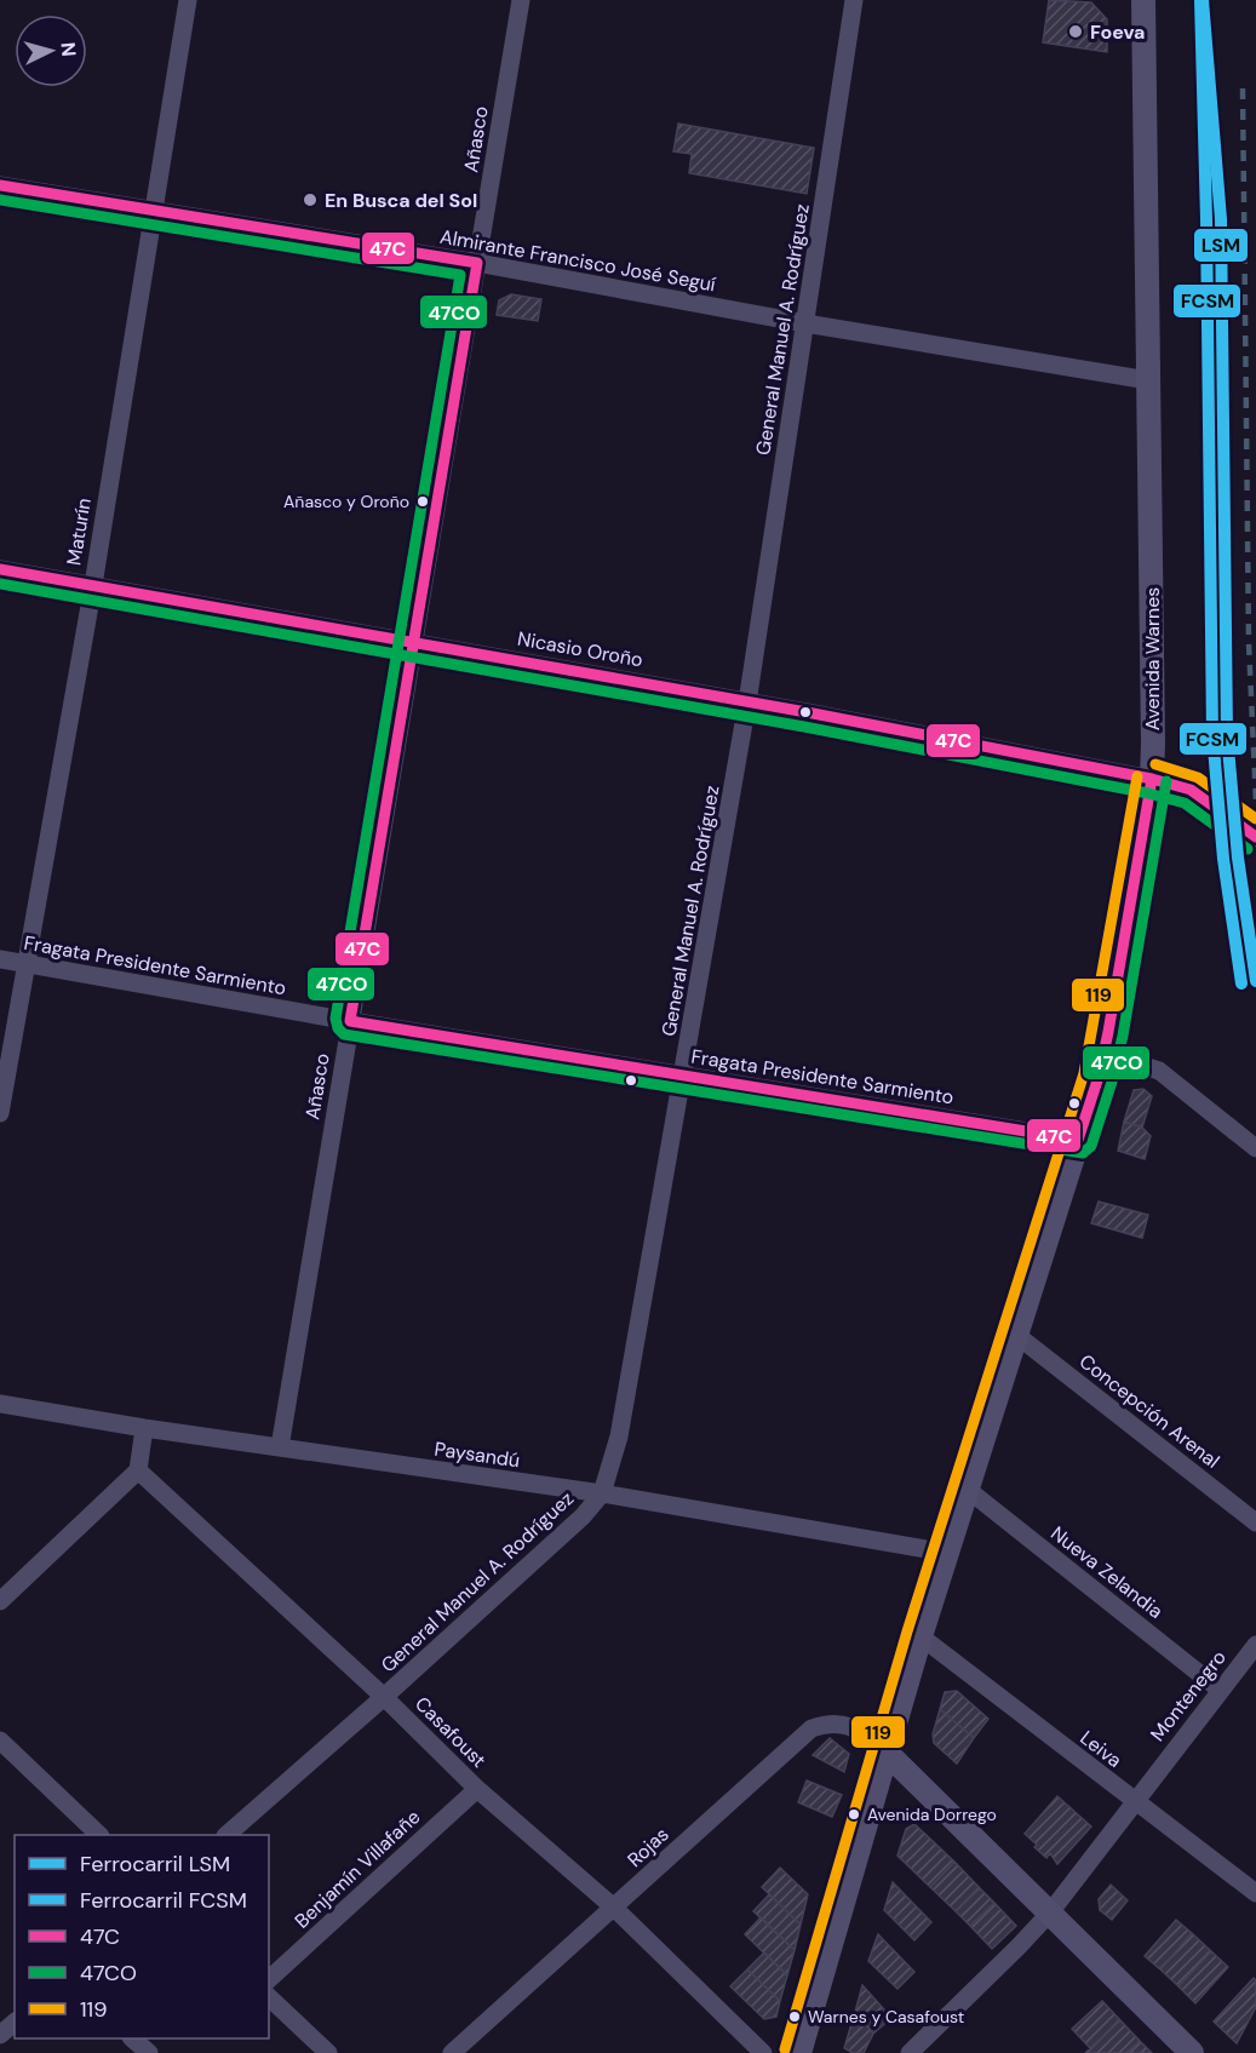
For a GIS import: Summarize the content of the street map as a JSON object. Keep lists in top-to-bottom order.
{
  "streets": {
    "main road": ["Avenida Warnes"],
    "street": [
      "Añasco",
      "Almirante Francisco José Seguí",
      "General Manuel A. Rodríguez",
      "Maturín",
      "Nicasio Oroño",
      "Fragata Presidente Sarmiento",
      "Concepción Arenal",
      "Paysandú",
      "Nueva Zelandia",
      "Montenegro",
      "Casafoust",
      "Leiva",
      "Rojas",
      "Benjamín Villafañe"
    ]
  },
  "crossings": [
    ["Añasco", "Almirante Francisco José Seguí"],
    ["Añasco", "Nicasio Oroño"],
    ["Añasco", "Fragata Presidente Sarmiento"],
    ["Añasco", "Paysandú"],
    ["Almirante Francisco José Seguí", "General Manuel A. Rodríguez"],
    ["Almirante Francisco José Seguí", "Maturín"],
    ["Almirante Francisco José Seguí", "Avenida Warnes"],
    ["General Manuel A. Rodríguez", "Nicasio Oroño"],
    ["General Manuel A. Rodríguez", "Fragata Presidente Sarmiento"],
    ["General Manuel A. Rodríguez", "Paysandú"],
    ["General Manuel A. Rodríguez", "Casafoust"],
    ["Maturín", "Nicasio Oroño"],
    ["Maturín", "Fragata Presidente Sarmiento"],
    ["Nicasio Oroño", "Avenida Warnes"],
    ["Avenida Warnes", "Fragata Presidente Sarmiento"],
    ["Avenida Warnes", "Concepción Arenal"],
    ["Avenida Warnes", "Paysandú"],
    ["Avenida Warnes", "Nueva Zelandia"],
    ["Avenida Warnes", "Leiva"],
    ["Avenida Warnes", "Rojas"],
    ["Nueva Zelandia", "Montenegro"],
    ["Montenegro", "Leiva"],
    ["Casafoust", "Rojas"],
    ["Casafoust", "Benjamín Villafañe"]
  ],
  "places": [
    "Foeva",
    "En Busca del Sol",
    "Añasco y Oroño",
    "Avenida Dorrego",
    "Warnes y Casafoust"
  ],
  "lines": [
    "rail line LSM",
    "rail line FCSM",
    "transit line 47C",
    "transit line 47CO",
    "transit line 119"
  ],
  "legend": [
    "Ferrocarril LSM",
    "Ferrocarril FCSM",
    "47C",
    "47CO",
    "119"
  ],
  "north": "right"
}
